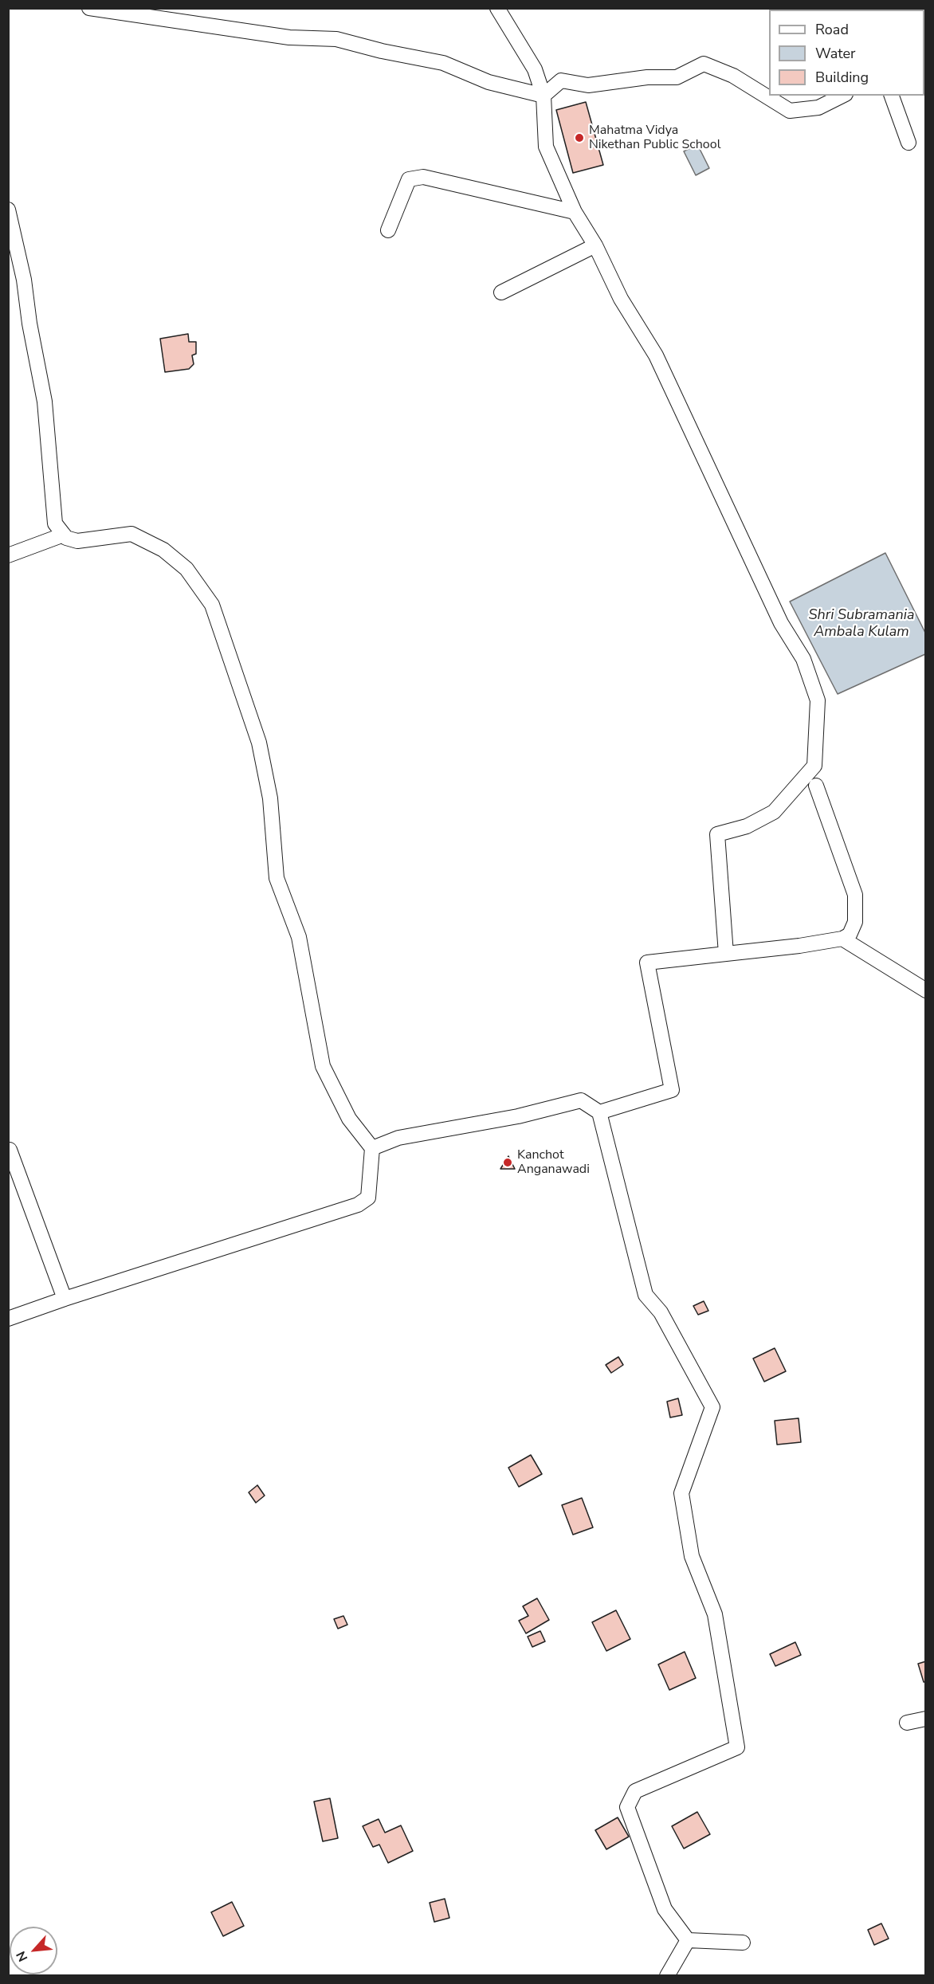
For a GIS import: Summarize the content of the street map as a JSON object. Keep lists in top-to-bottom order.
{
  "water": ["Shri Subramania Ambala Kulam"],
  "places": ["Mahatma Vidya Nikethan Public School", "Kanchot Anganawadi"],
  "legend": ["Road", "Water", "Building"],
  "north": "bottom left"
}
